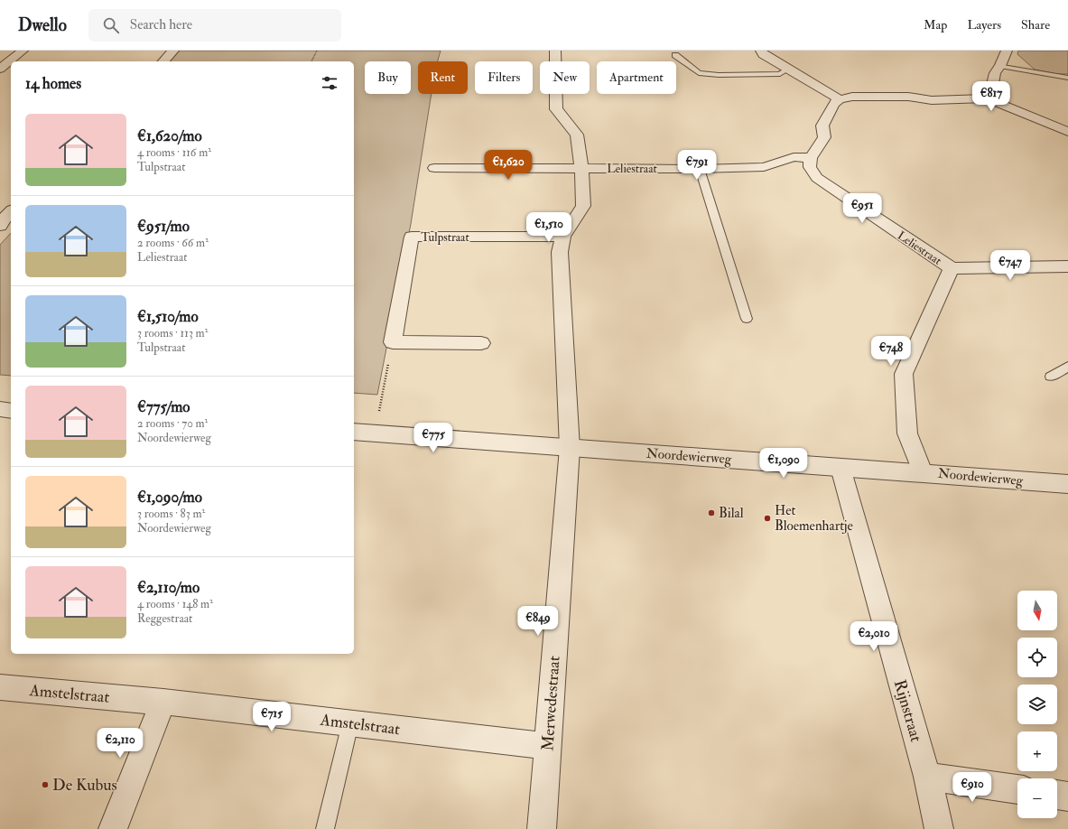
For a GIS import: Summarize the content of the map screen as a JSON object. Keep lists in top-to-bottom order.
{
  "streets": {
    "street": [
      "Leliestraat",
      "Tulpstraat",
      "Noordewierweg",
      "Amstelstraat",
      "Merwedestraat",
      "Rijnstraat"
    ]
  },
  "crossings": [
    ["Leliestraat", "Noordewierweg"],
    ["Noordewierweg", "Merwedestraat"],
    ["Noordewierweg", "Rijnstraat"],
    ["Amstelstraat", "Merwedestraat"]
  ],
  "places": ["Bilal", "Het Bloemenhartje", "De Kubus"],
  "north": "bottom",
  "page": {
    "header": "Dwello",
    "search": "Search here",
    "nav": ["Map", "Layers", "Share"],
    "chip": [
      "Buy",
      "Rent",
      "Filters",
      "New",
      "Apartment"
    ],
    "heading": "14 homes",
    "price": [
      "€817",
      "€1,620",
      "€791",
      "€951",
      "€1,510",
      "€747",
      "€748",
      "€775",
      "€1,090",
      "€849",
      "€2,010",
      "€715",
      "€2,110",
      "€910"
    ],
    "list": [
      {
        "name": "€1,620/mo",
        "note": "4 rooms · 116 m² · Tulpstraat"
      },
      {
        "name": "€951/mo",
        "note": "2 rooms · 66 m² · Leliestraat"
      },
      {
        "name": "€1,510/mo",
        "note": "3 rooms · 113 m² · Tulpstraat"
      },
      {
        "name": "€775/mo",
        "note": "2 rooms · 70 m² · Noordewierweg"
      },
      {
        "name": "€1,090/mo",
        "note": "3 rooms · 83 m² · Noordewierweg"
      },
      {
        "name": "€2,110/mo",
        "note": "4 rooms · 148 m² · Reggestraat"
      }
    ],
    "map_buttons": ["+", "−"]
  }
}
